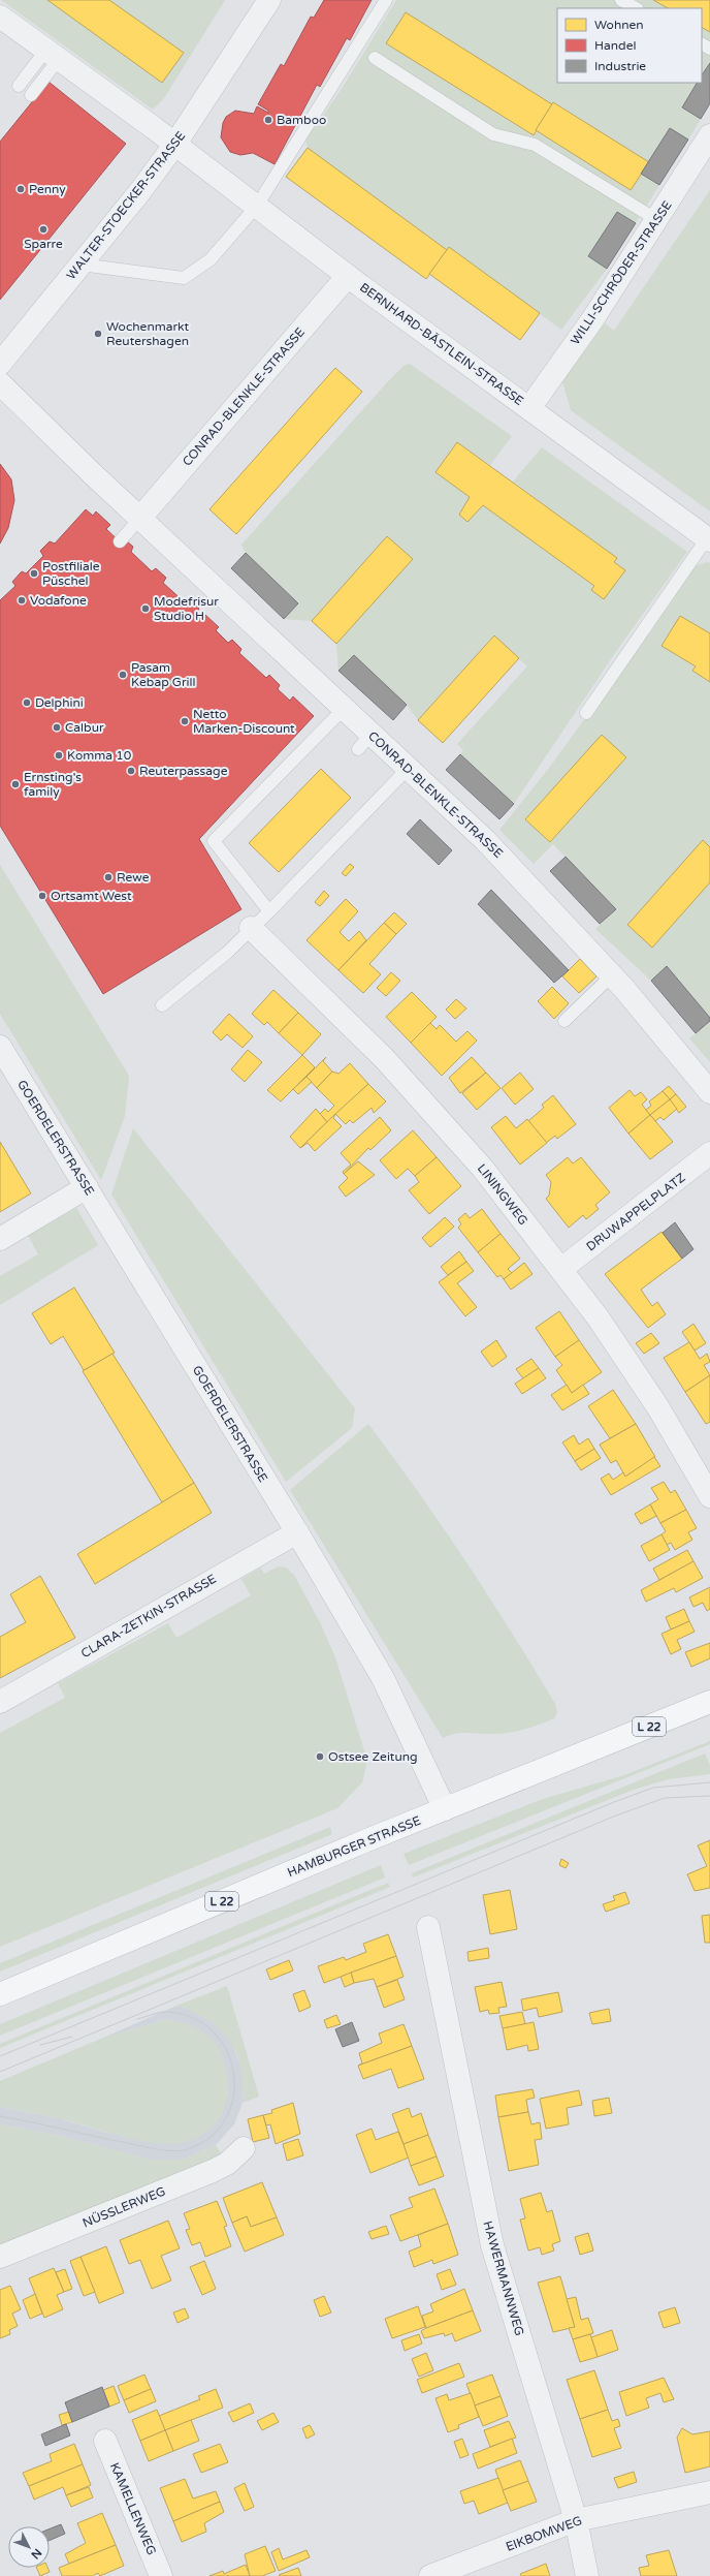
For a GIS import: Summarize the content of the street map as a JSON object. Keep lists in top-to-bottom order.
{
  "streets": {
    "main road": ["L 22", "HAMBURGER STRASSE"],
    "street": [
      "WALTER-STOECKER-STRASSE",
      "WILLI-SCHRÖDER-STRASSE",
      "BERNHARD-BÄSTLEIN-STRASSE",
      "CONRAD-BLENKLE-STRASSE",
      "GOERDELERSTRASSE",
      "LININGWEG",
      "DRUWAPPELPLATZ",
      "CLARA-ZETKIN-STRASSE",
      "NÜSSLERWEG",
      "HAWERMANNWEG",
      "KAMELLENWEG",
      "EIKBOMWEG"
    ]
  },
  "crossings": [
    ["WALTER-STOECKER-STRASSE", "BERNHARD-BÄSTLEIN-STRASSE"],
    ["WILLI-SCHRÖDER-STRASSE", "BERNHARD-BÄSTLEIN-STRASSE"],
    ["BERNHARD-BÄSTLEIN-STRASSE", "CONRAD-BLENKLE-STRASSE"],
    ["GOERDELERSTRASSE", "CLARA-ZETKIN-STRASSE"],
    ["GOERDELERSTRASSE", "HAMBURGER STRASSE"],
    ["LININGWEG", "DRUWAPPELPLATZ"],
    ["HAWERMANNWEG", "EIKBOMWEG"]
  ],
  "places": [
    "Bamboo",
    "Penny",
    "Sparre",
    "Wochenmarkt Reutershagen",
    "Postfiliale Püschel",
    "Vodafone",
    "Modefrisur Studio H",
    "Pasam Kebap Grill",
    "Delphini",
    "Netto Marken-Discount",
    "Calbur",
    "Komma 10",
    "Reuterpassage",
    "Ernsting's family",
    "Rewe",
    "Ortsamt West",
    "Ostsee Zeitung"
  ],
  "legend": ["Wohnen", "Handel", "Industrie"],
  "north": "bottom right"
}
